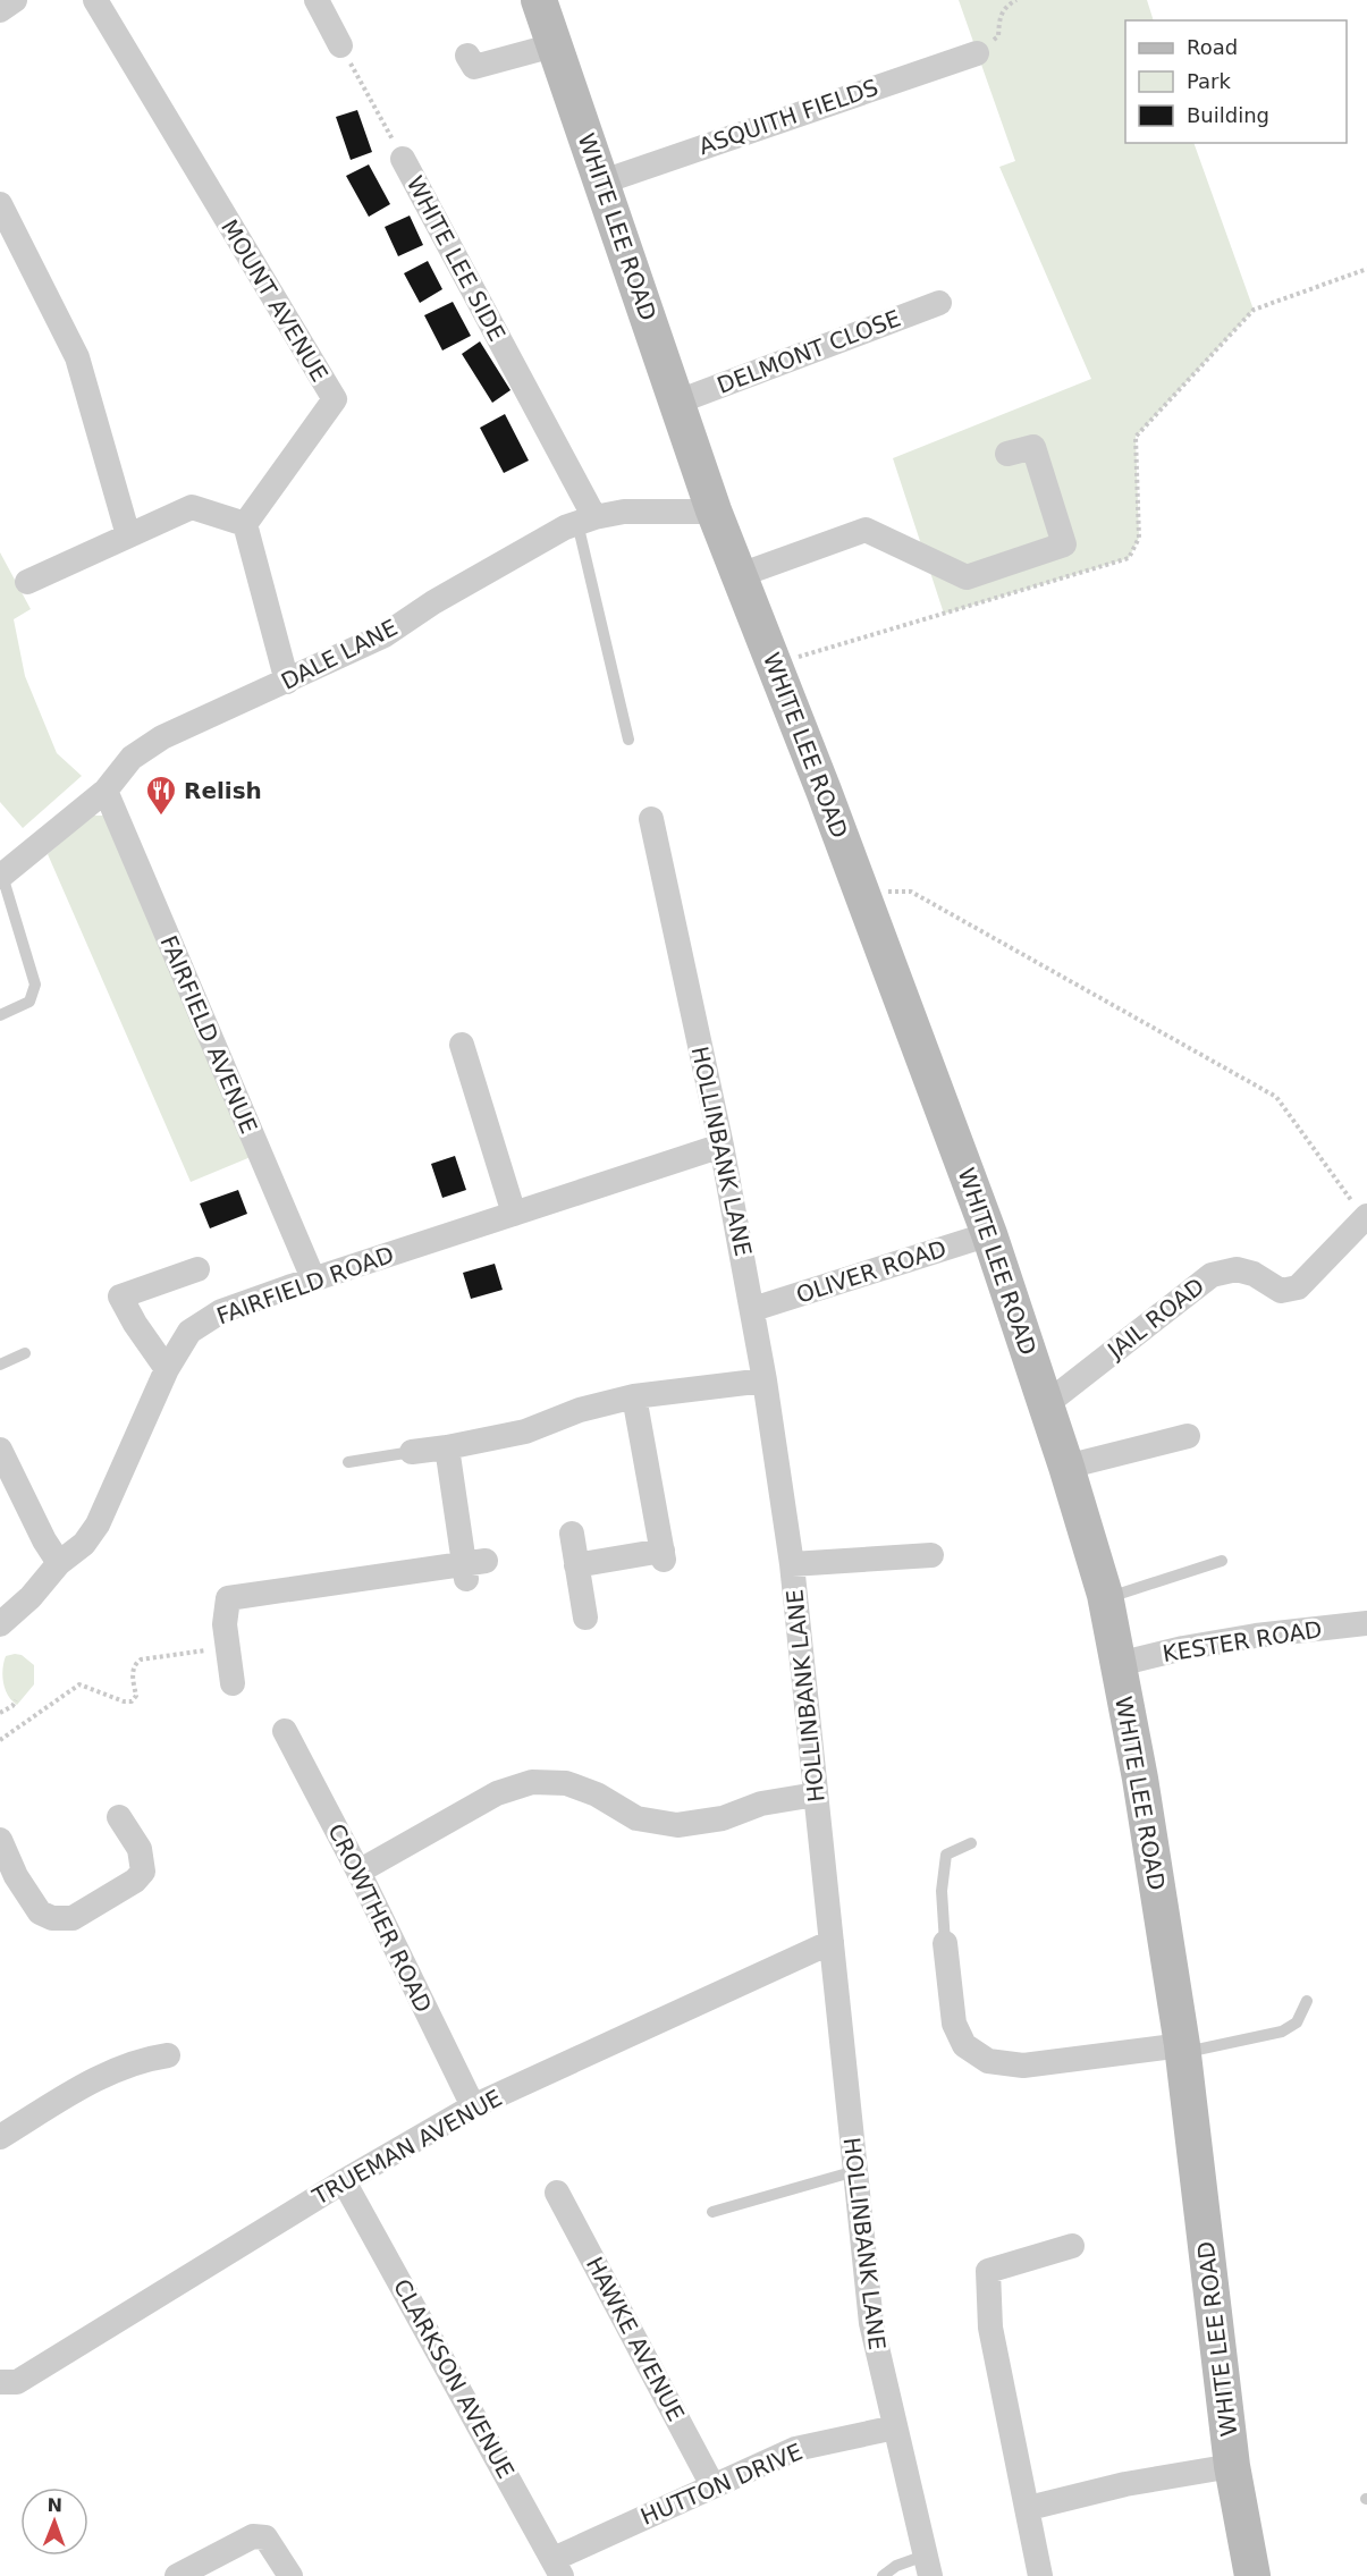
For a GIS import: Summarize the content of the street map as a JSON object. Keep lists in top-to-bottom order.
{
  "streets": {
    "main road": ["WHITE LEE ROAD"],
    "street": [
      "ASQUITH FIELDS",
      "WHITE LEE SIDE",
      "MOUNT AVENUE",
      "DELMONT CLOSE",
      "DALE LANE",
      "FAIRFIELD AVENUE",
      "HOLLINBANK LANE",
      "OLIVER ROAD",
      "FAIRFIELD ROAD",
      "JAIL ROAD",
      "KESTER ROAD",
      "CROWTHER ROAD",
      "TRUEMAN AVENUE",
      "HAWKE AVENUE",
      "CLARKSON AVENUE",
      "HUTTON DRIVE"
    ]
  },
  "crossings": [
    ["ASQUITH FIELDS", "WHITE LEE ROAD"],
    ["WHITE LEE ROAD", "DELMONT CLOSE"],
    ["WHITE LEE ROAD", "DALE LANE"],
    ["WHITE LEE ROAD", "OLIVER ROAD"],
    ["WHITE LEE ROAD", "JAIL ROAD"],
    ["WHITE LEE ROAD", "KESTER ROAD"],
    ["WHITE LEE SIDE", "DALE LANE"],
    ["DALE LANE", "FAIRFIELD AVENUE"],
    ["FAIRFIELD AVENUE", "FAIRFIELD ROAD"],
    ["HOLLINBANK LANE", "OLIVER ROAD"],
    ["HOLLINBANK LANE", "FAIRFIELD ROAD"],
    ["HOLLINBANK LANE", "TRUEMAN AVENUE"],
    ["HOLLINBANK LANE", "HUTTON DRIVE"],
    ["CROWTHER ROAD", "TRUEMAN AVENUE"],
    ["TRUEMAN AVENUE", "CLARKSON AVENUE"],
    ["HAWKE AVENUE", "HUTTON DRIVE"],
    ["CLARKSON AVENUE", "HUTTON DRIVE"]
  ],
  "places": {
    "restaurant": ["Relish"]
  },
  "legend": ["Road", "Park", "Building"],
  "north": "top"
}
